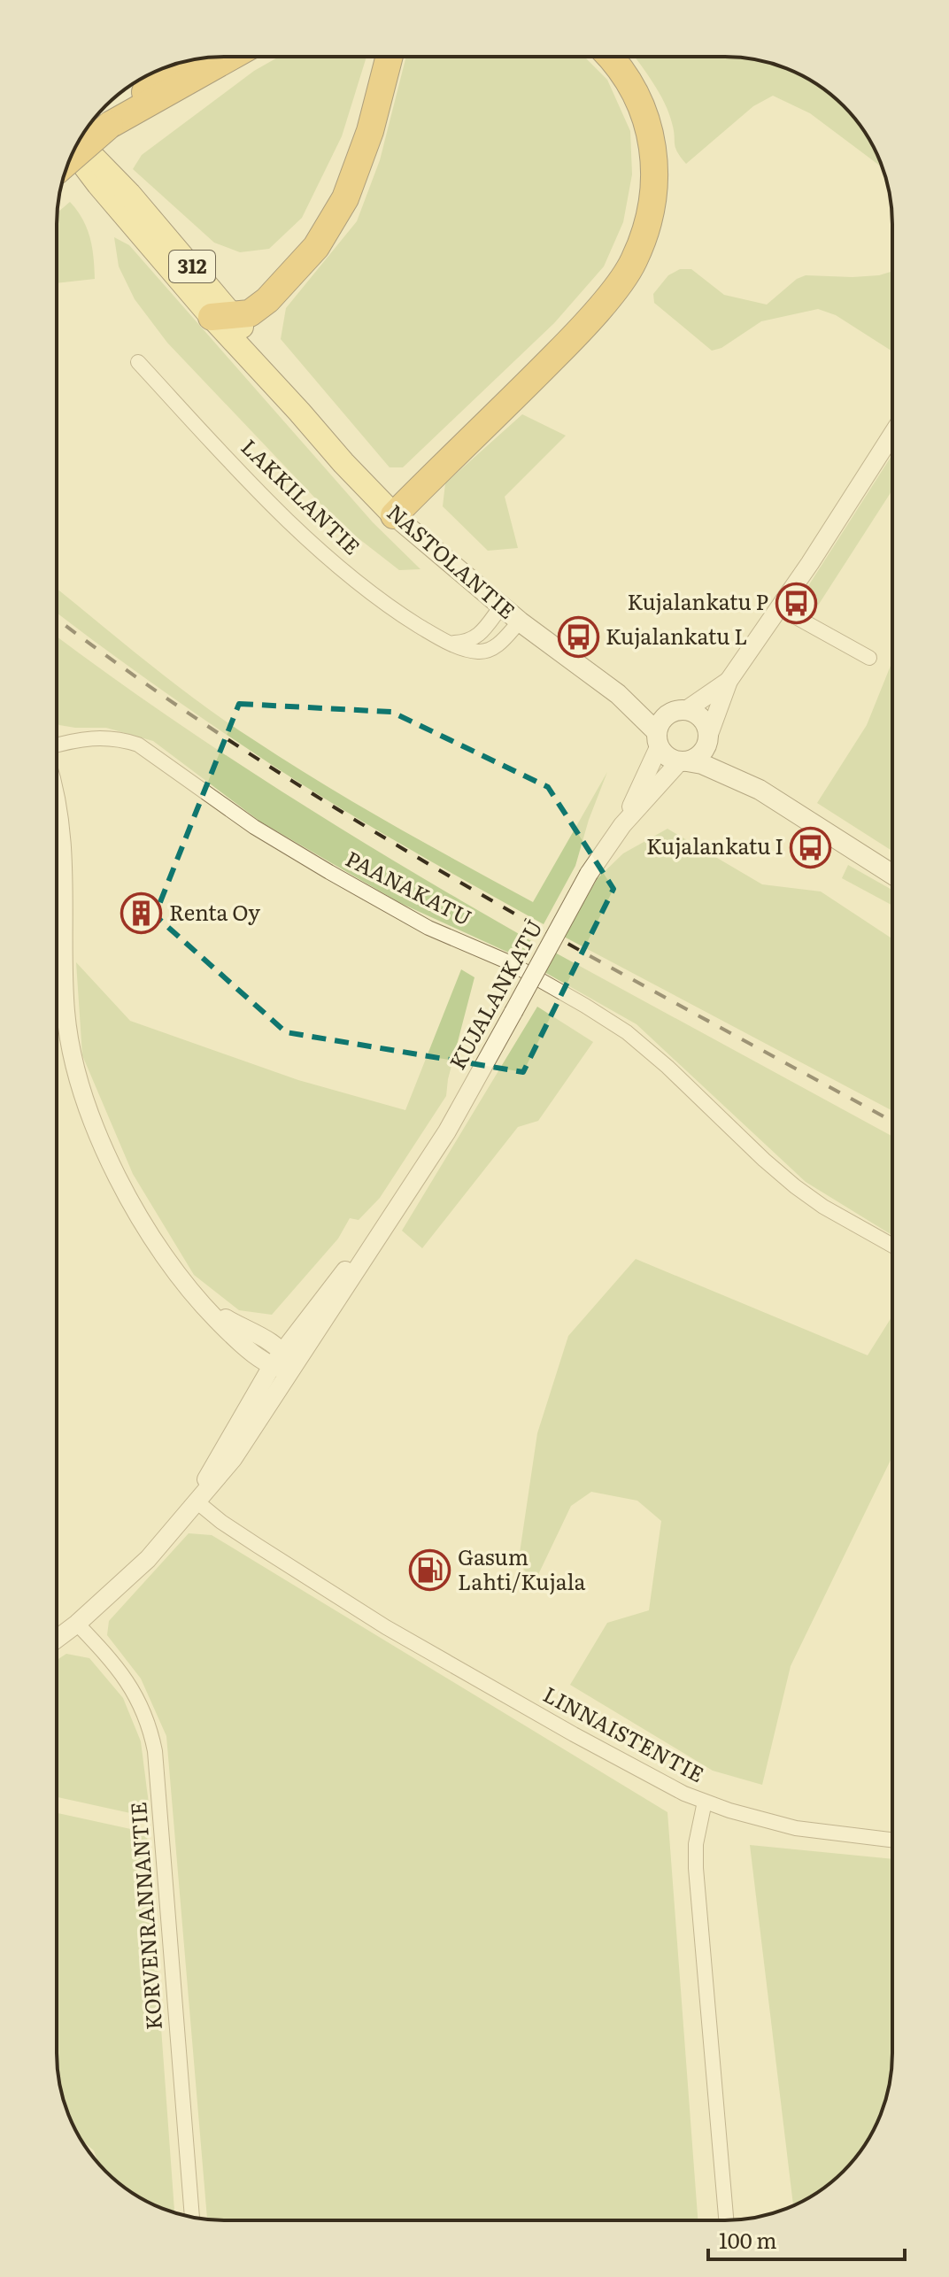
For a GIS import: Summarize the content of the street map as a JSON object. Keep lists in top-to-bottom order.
{
  "streets": {
    "main road": ["312", "NASTOLANTIE"],
    "street": [
      "LAKKILANTIE",
      "PAANAKATU",
      "KUJALANKATU",
      "LINNAISTENTIE",
      "KORVENRANNANTIE"
    ]
  },
  "crossings": [
    ["LAKKILANTIE", "NASTOLANTIE"],
    ["NASTOLANTIE", "KUJALANKATU"],
    ["KUJALANKATU", "LINNAISTENTIE"],
    ["KUJALANKATU", "KORVENRANNANTIE"]
  ],
  "places": {
    "bus stop": ["Kujalankatu P", "Kujalankatu L", "Kujalankatu I"],
    "building": ["Renta Oy"],
    "fuel station": ["Gasum Lahti/Kujala"]
  },
  "scale_bar": "100 m"
}
